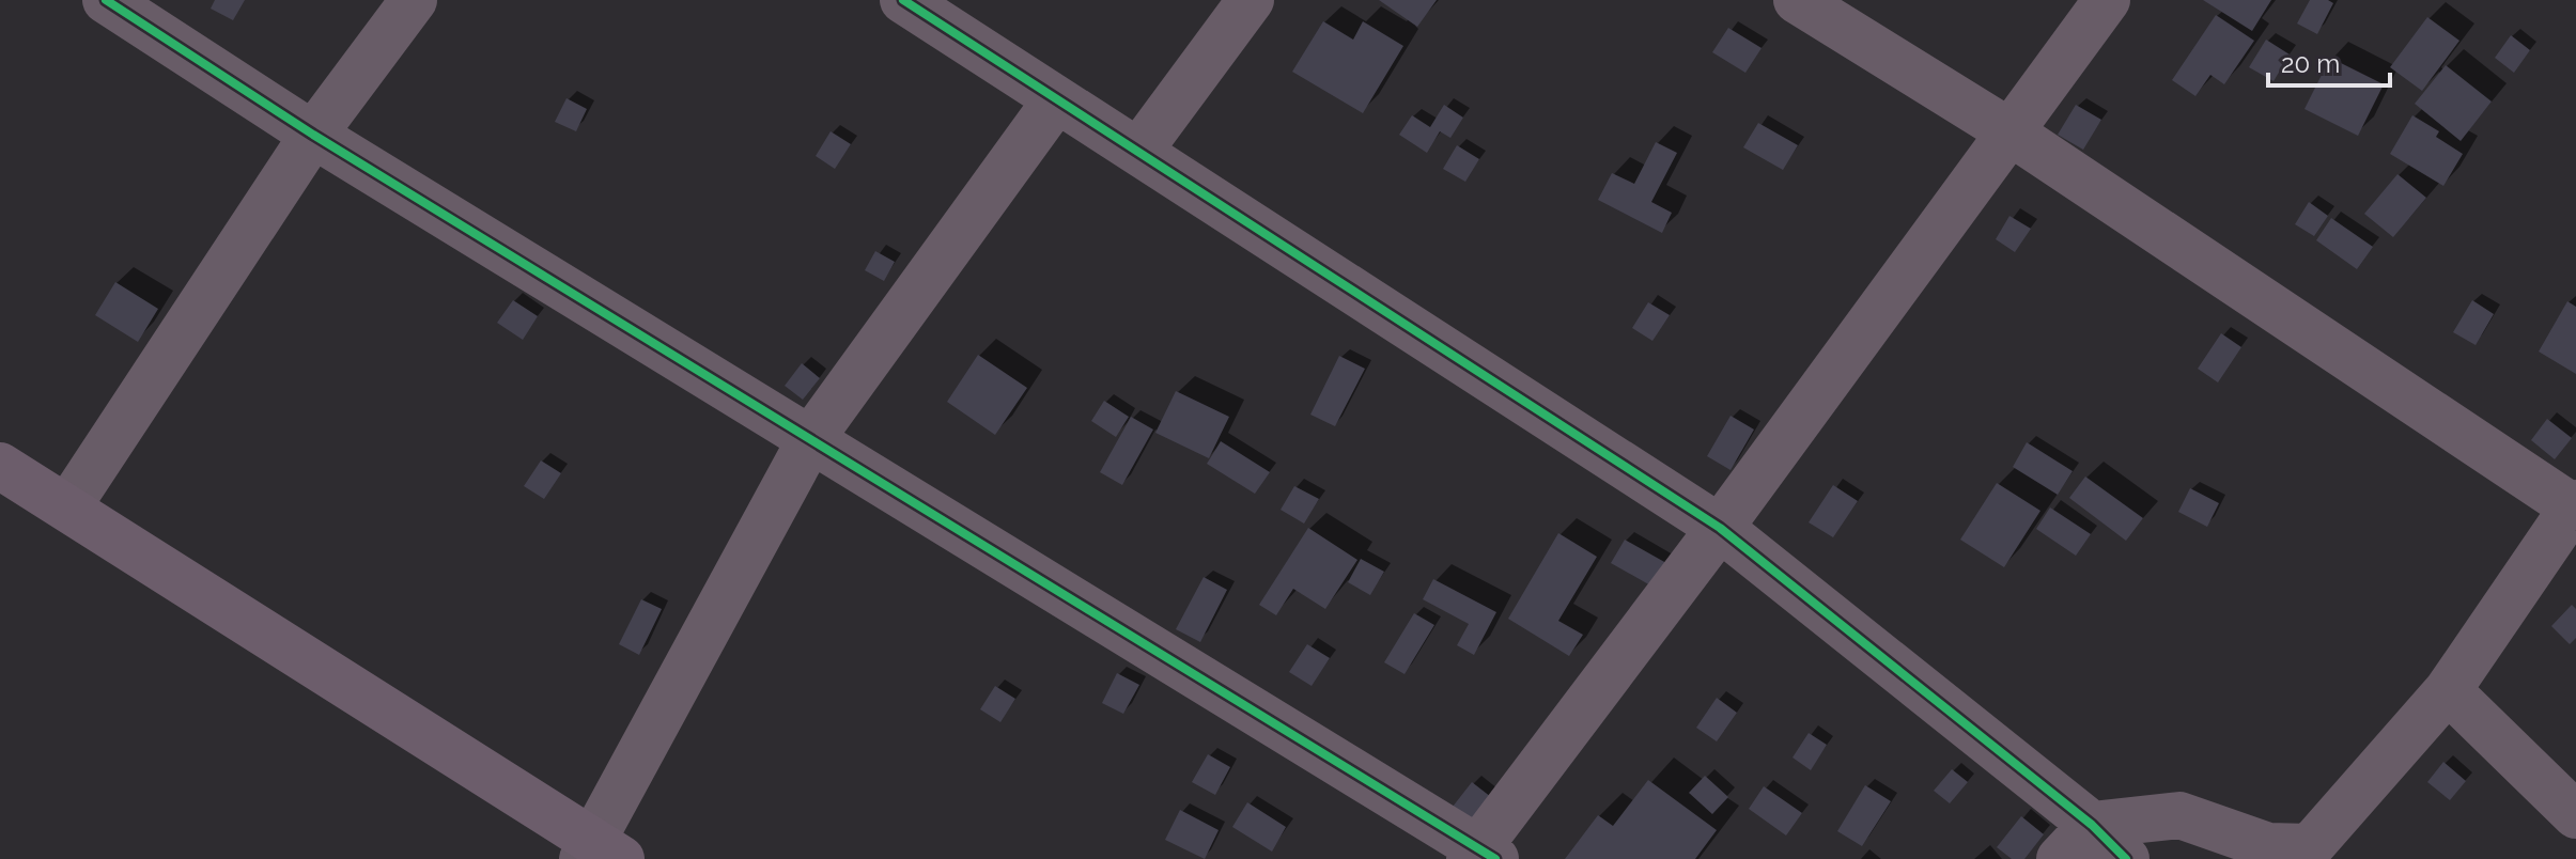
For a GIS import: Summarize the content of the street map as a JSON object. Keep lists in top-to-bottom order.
{
  "scale_bar": "20 m"
}
